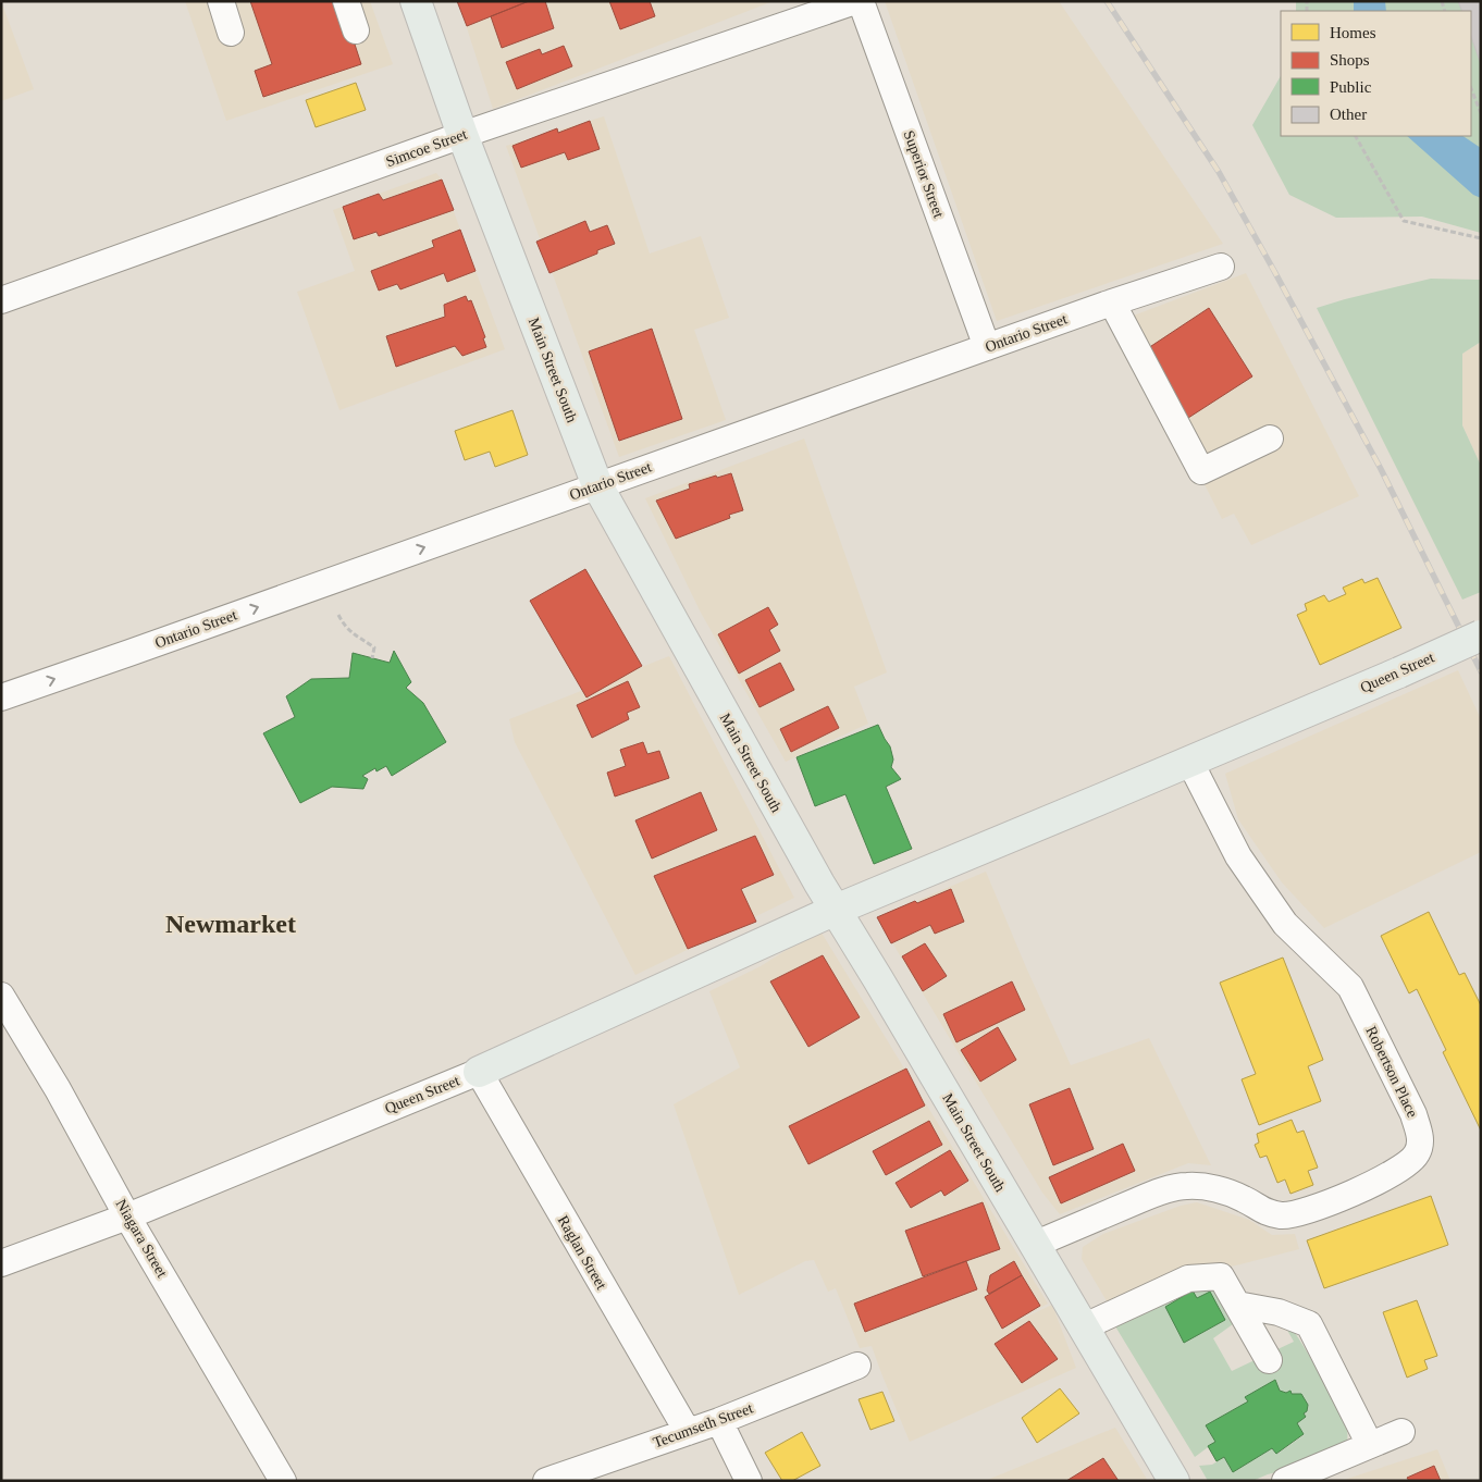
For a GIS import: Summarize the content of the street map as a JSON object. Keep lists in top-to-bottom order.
{
  "streets": {
    "main road": ["Main Street South", "Queen Street"],
    "street": [
      "Simcoe Street",
      "Superior Street",
      "Ontario Street",
      "Robertson Place",
      "Niagara Street",
      "Raglan Street",
      "Tecumseth Street"
    ]
  },
  "crossings": [
    ["Simcoe Street", "Main Street South"],
    ["Superior Street", "Ontario Street"],
    ["Ontario Street", "Main Street South"],
    ["Main Street South", "Queen Street"],
    ["Main Street South", "Robertson Place"],
    ["Queen Street", "Robertson Place"],
    ["Queen Street", "Niagara Street"],
    ["Queen Street", "Raglan Street"],
    ["Raglan Street", "Tecumseth Street"]
  ],
  "one_way": ["Ontario Street"],
  "districts": ["Newmarket"],
  "legend": [
    "Homes",
    "Shops",
    "Public",
    "Other"
  ]
}
